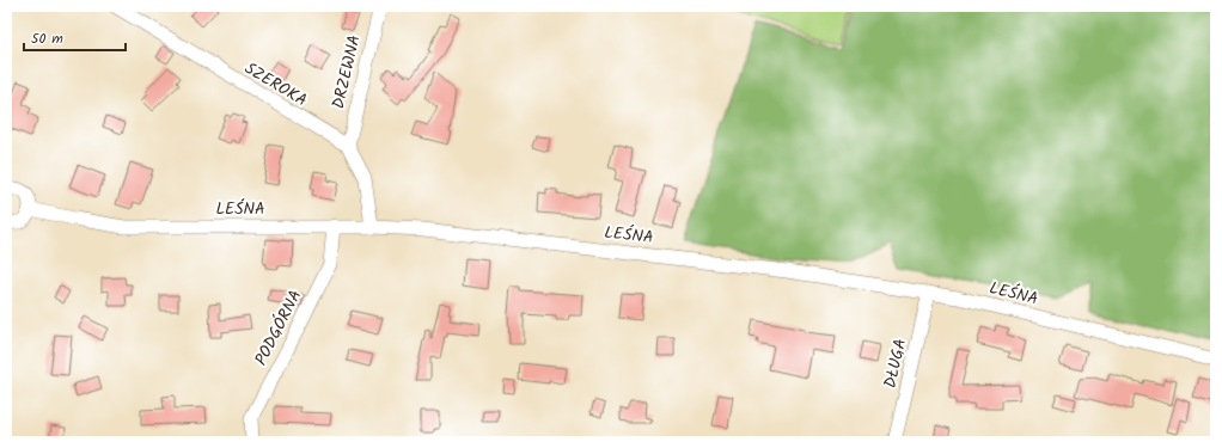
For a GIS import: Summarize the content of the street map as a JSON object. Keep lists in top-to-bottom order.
{
  "streets": {
    "street": [
      "DRZEWNA",
      "SZEROKA",
      "LEŚNA",
      "PODGÓRNA",
      "DŁUGA"
    ]
  },
  "crossings": [
    ["DRZEWNA", "SZEROKA"],
    ["SZEROKA", "LEŚNA"],
    ["LEŚNA", "PODGÓRNA"],
    ["LEŚNA", "DŁUGA"]
  ],
  "scale_bar": "50 m"
}
